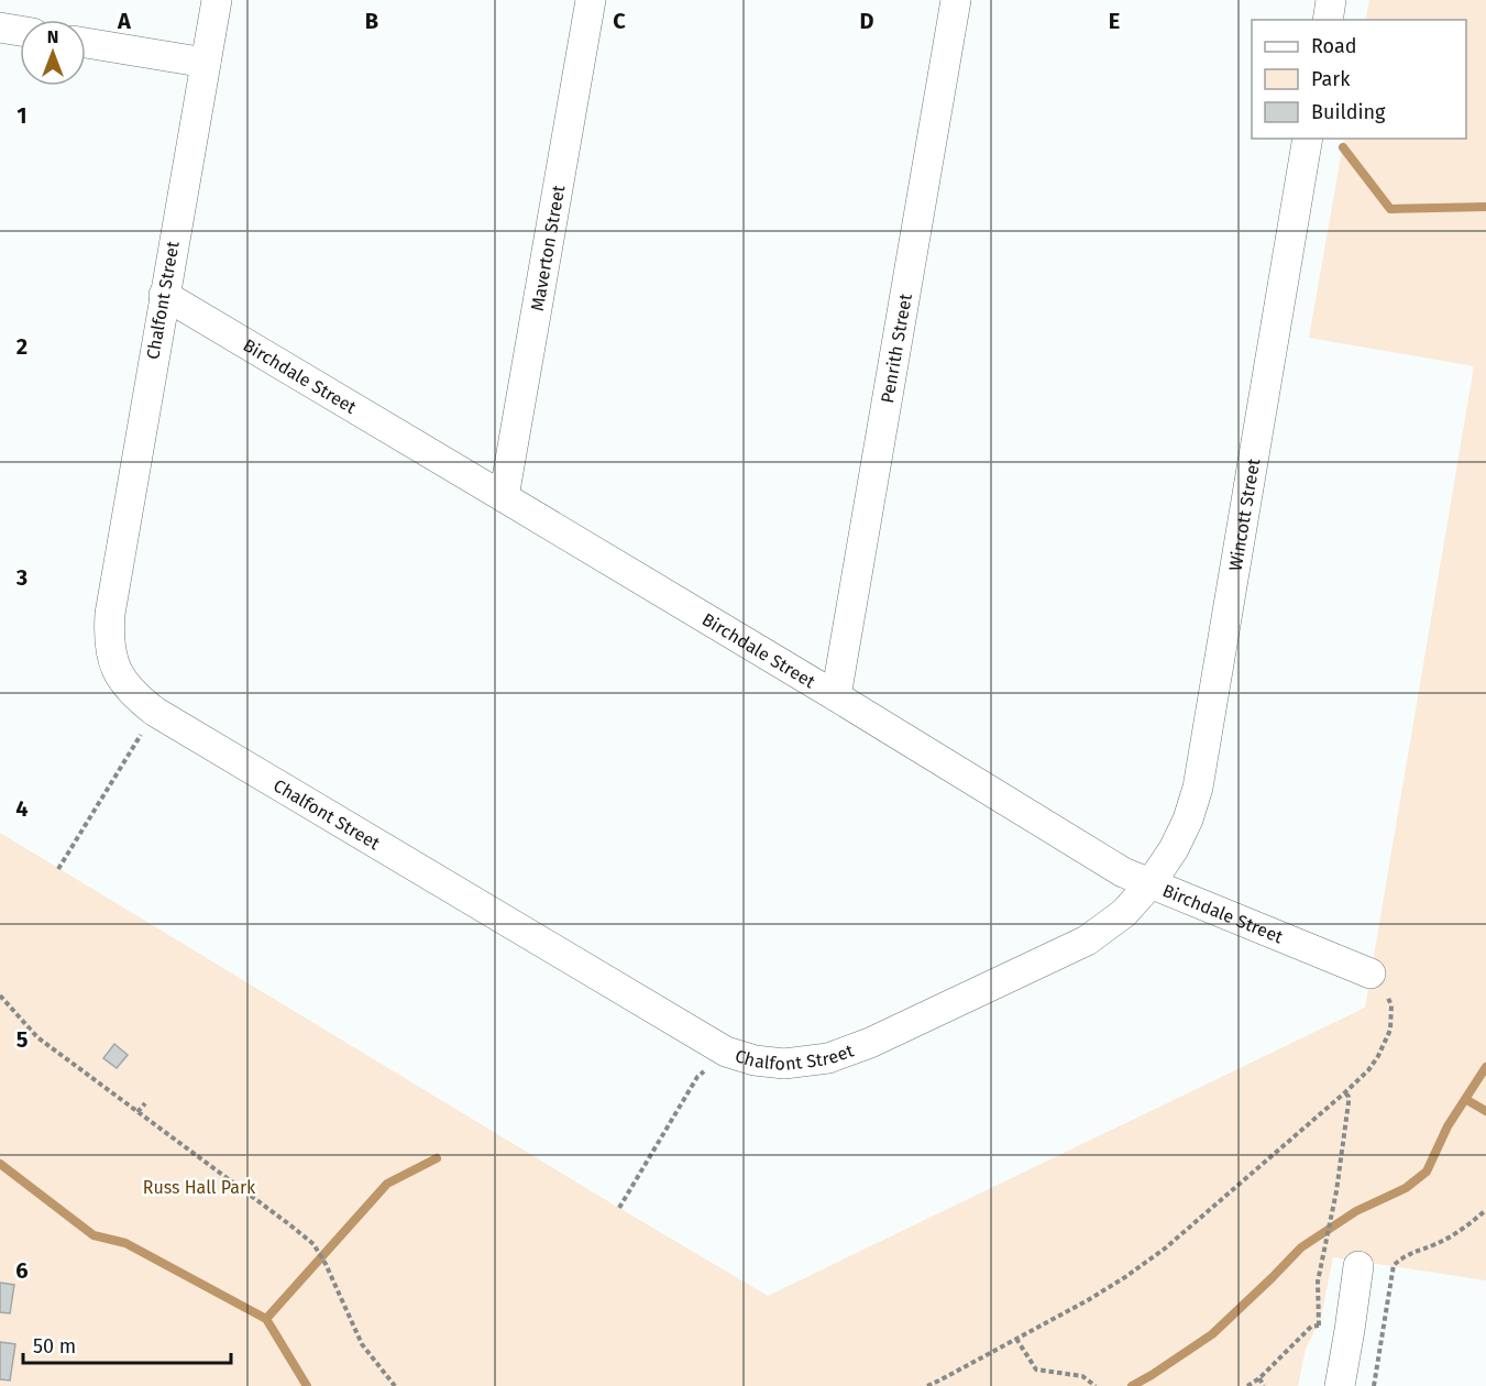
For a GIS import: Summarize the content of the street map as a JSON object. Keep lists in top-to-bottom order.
{
  "streets": {
    "street": [
      "Maverton Street",
      "Chalfont Street",
      "Penrith Street",
      "Birchdale Street",
      "Wincott Street"
    ]
  },
  "crossings": [
    ["Maverton Street", "Birchdale Street"],
    ["Chalfont Street", "Birchdale Street"],
    ["Chalfont Street", "Wincott Street"],
    ["Penrith Street", "Birchdale Street"],
    ["Birchdale Street", "Wincott Street"]
  ],
  "parks": ["Russ Hall Park"],
  "legend": ["Road", "Park", "Building"],
  "scale_bar": "50 m",
  "north": "top",
  "grid": {
    "columns": [
      "A",
      "B",
      "C",
      "D",
      "E"
    ],
    "rows": [
      "1",
      "2",
      "3",
      "4",
      "5",
      "6"
    ]
  }
}
